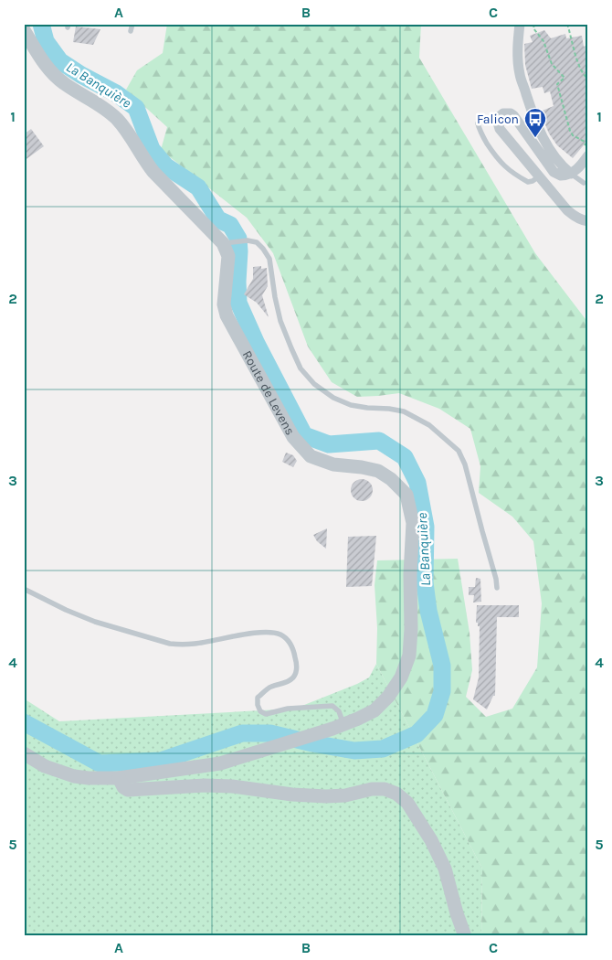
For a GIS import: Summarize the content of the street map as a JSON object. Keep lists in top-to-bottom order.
{
  "streets": {
    "street": ["Route de Levens"]
  },
  "water": ["La Banquière"],
  "places": {
    "bus stop": ["Falicon"]
  },
  "grid": {
    "columns": ["A", "B", "C"],
    "rows": [
      "1",
      "2",
      "3",
      "4",
      "5"
    ]
  }
}
